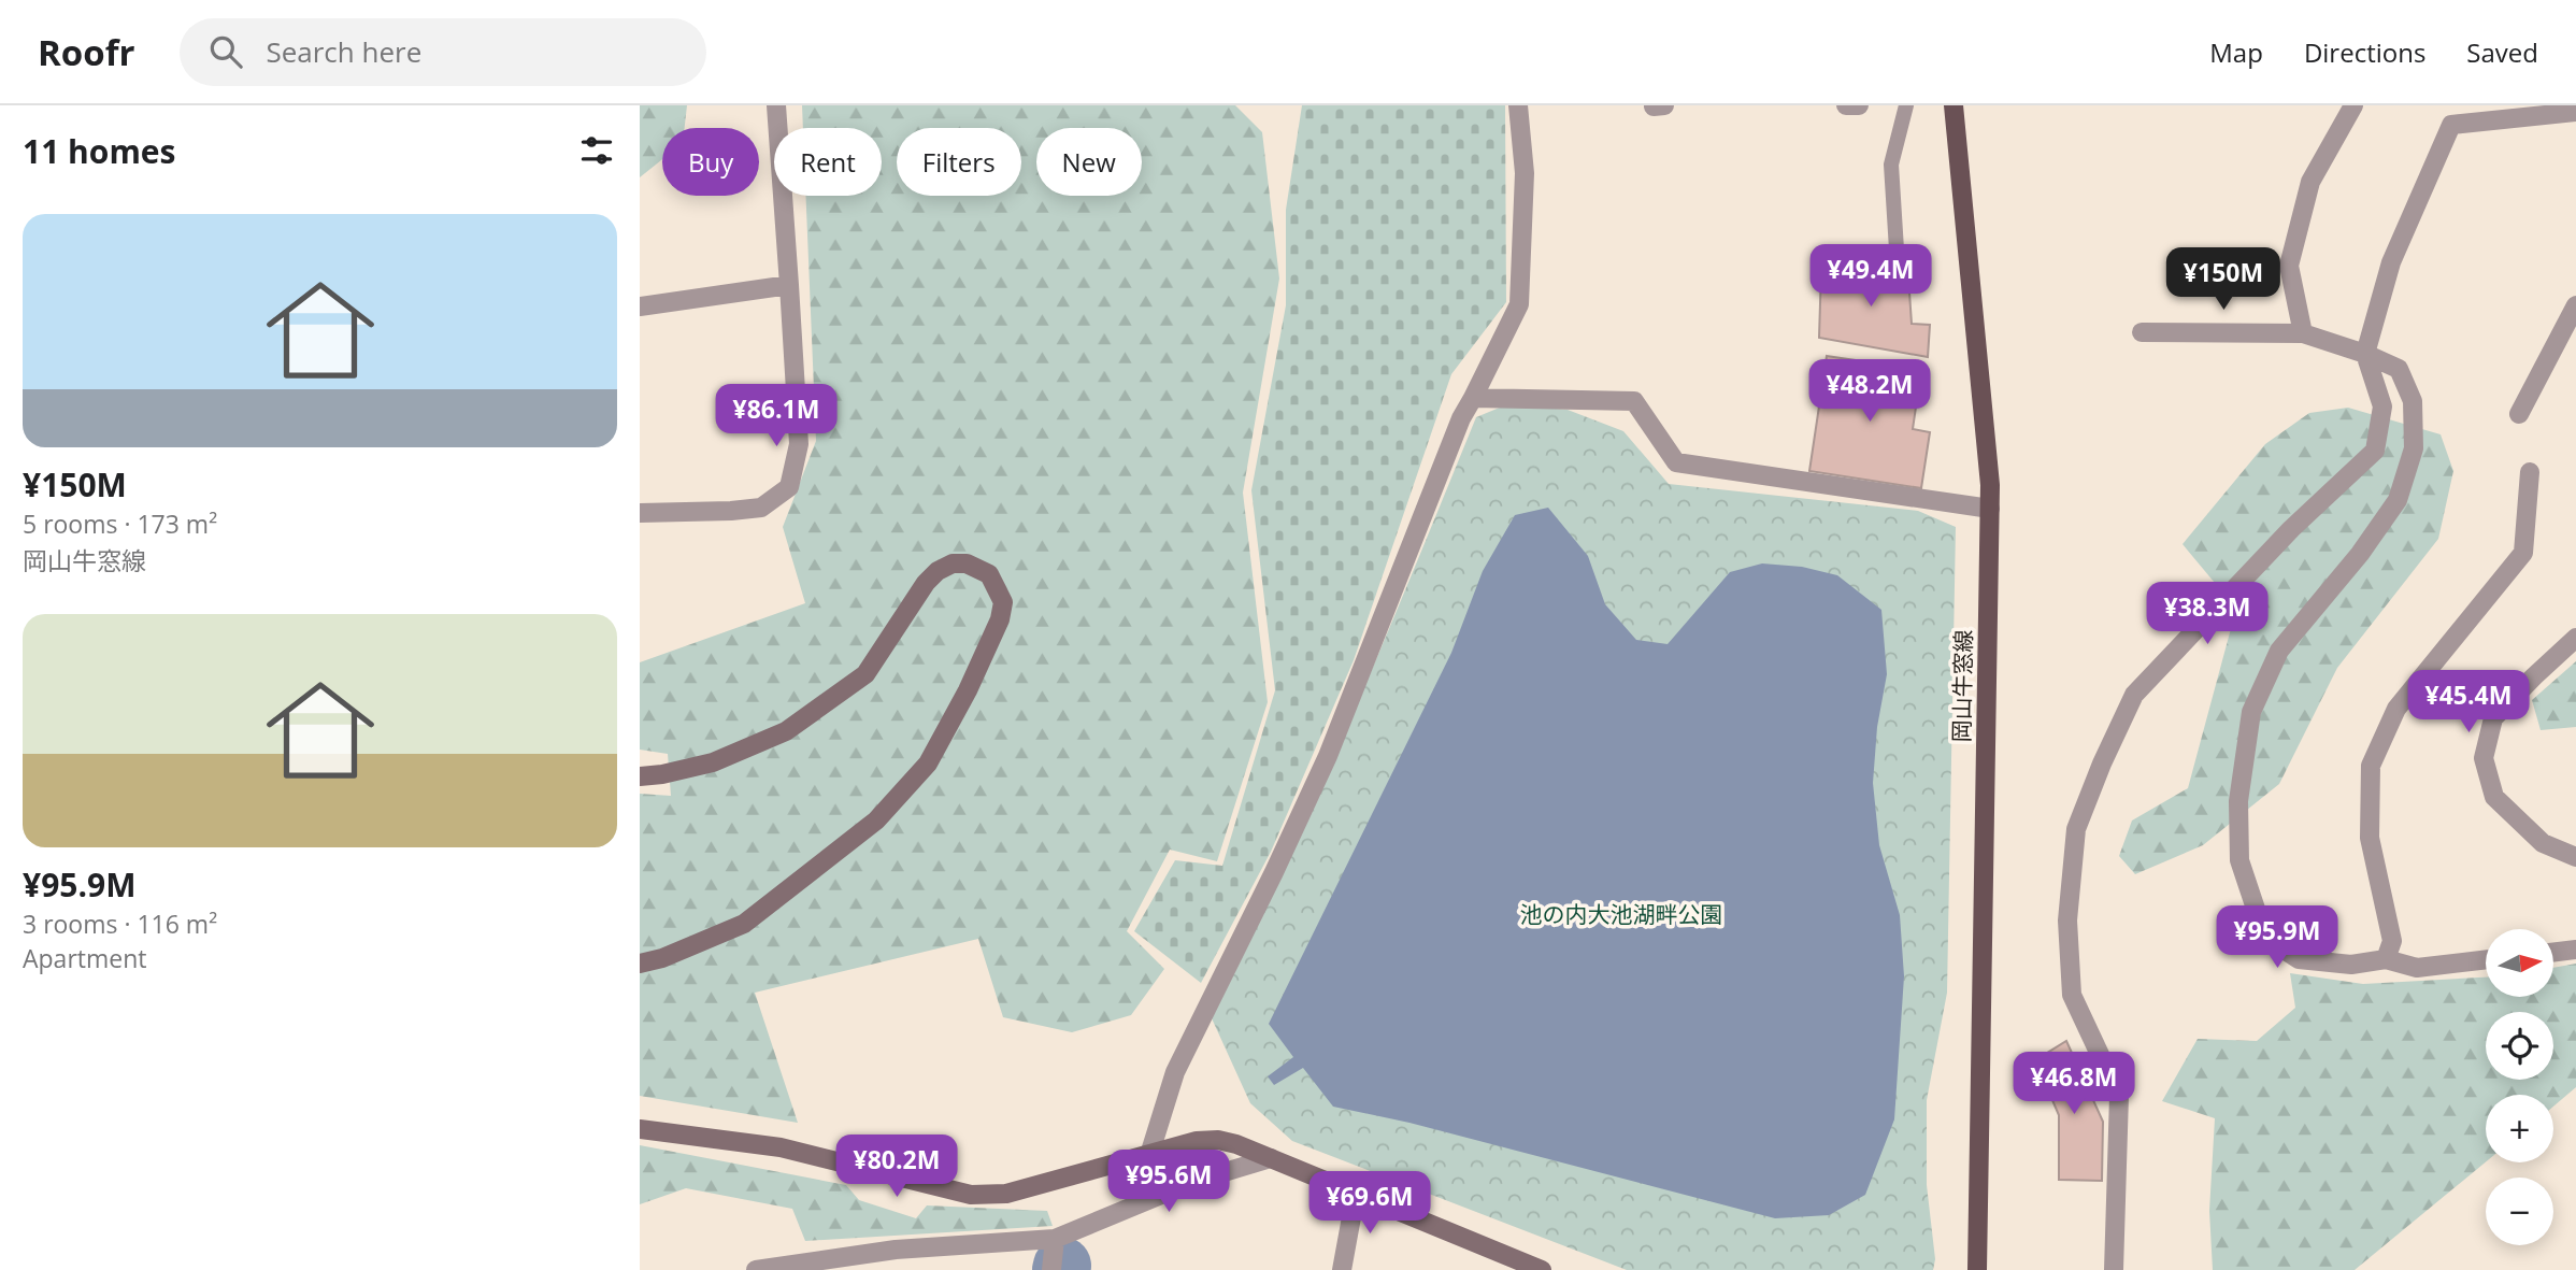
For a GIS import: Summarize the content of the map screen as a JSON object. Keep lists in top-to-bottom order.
{
  "streets": {
    "main road": ["岡山牛窓線"]
  },
  "parks": ["池の内大池湖畔公園"],
  "north": "right",
  "page": {
    "header": "Roofr",
    "search": "Search here",
    "nav": ["Map", "Directions", "Saved"],
    "heading": "11 homes",
    "chip": [
      "Buy",
      "Rent",
      "Filters",
      "New"
    ],
    "list": [
      {
        "name": "¥150M",
        "note": "5 rooms · 173 m² · 岡山牛窓線"
      },
      {
        "name": "¥95.9M",
        "note": "3 rooms · 116 m² · Apartment"
      }
    ],
    "price": [
      "¥49.4M",
      "¥150M",
      "¥48.2M",
      "¥86.1M",
      "¥38.3M",
      "¥45.4M",
      "¥95.9M",
      "¥46.8M",
      "¥80.2M",
      "¥95.6M",
      "¥69.6M"
    ],
    "map_buttons": ["+", "−"]
  }
}
